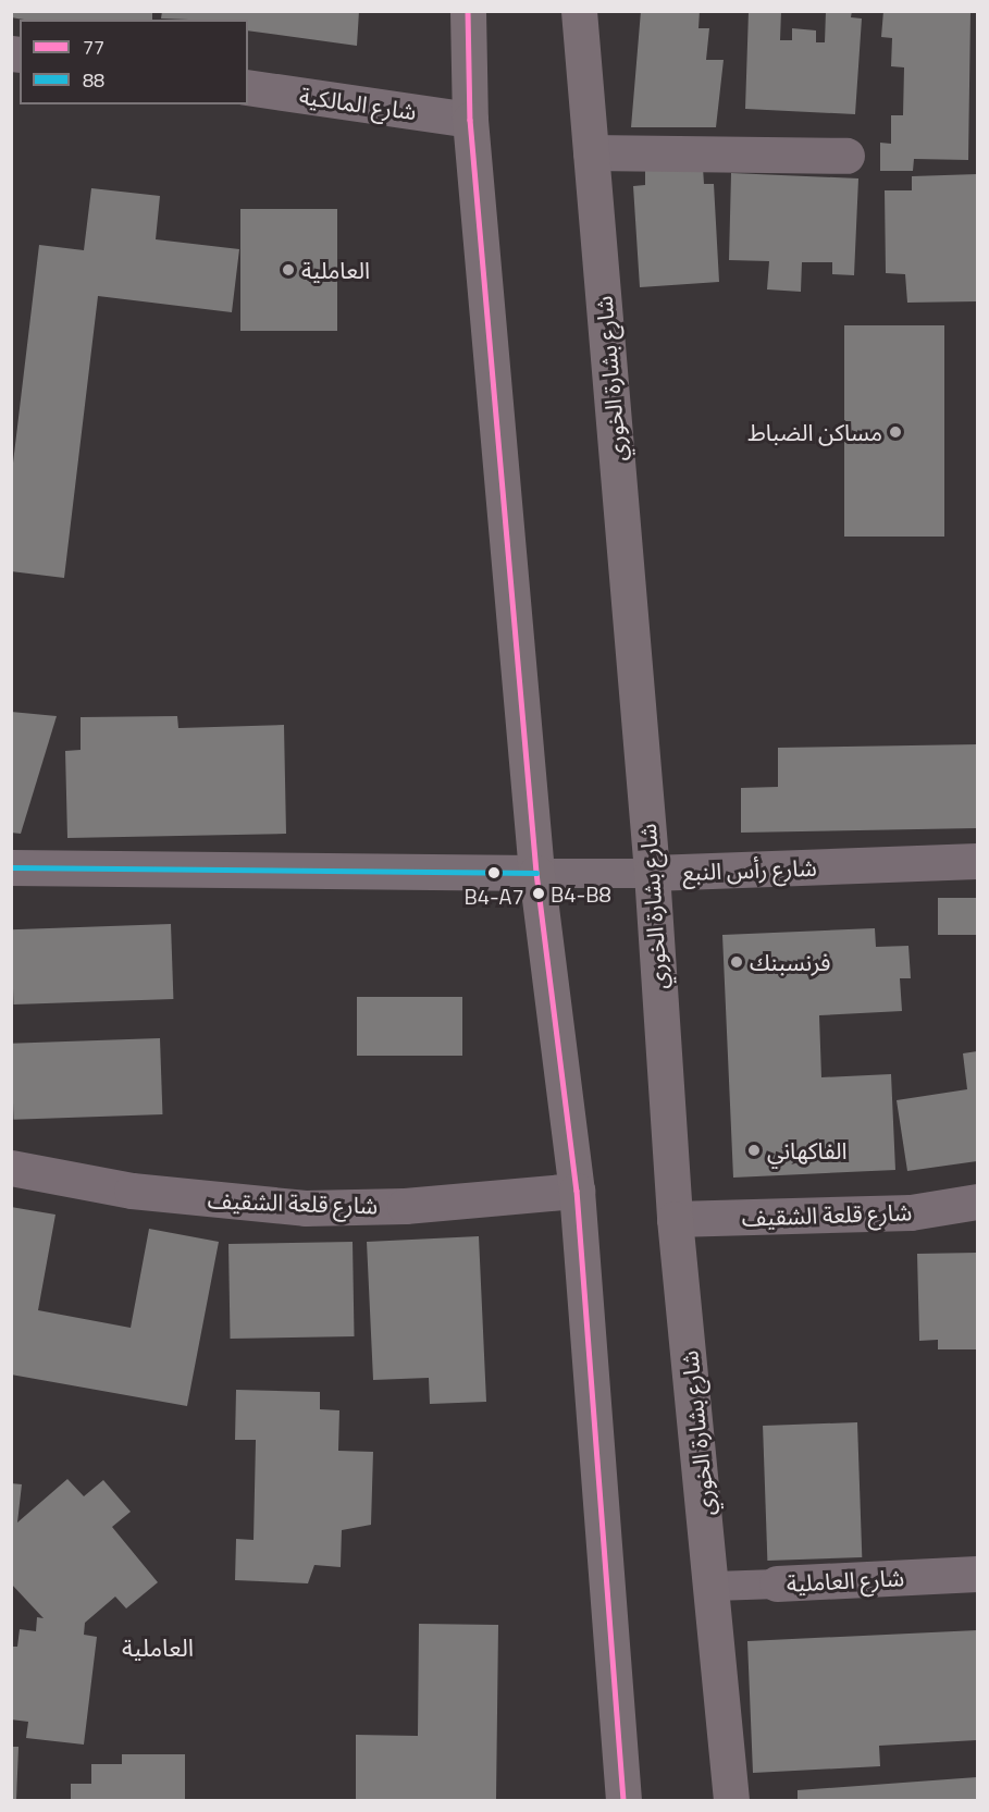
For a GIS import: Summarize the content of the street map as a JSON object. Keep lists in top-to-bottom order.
{
  "streets": {
    "main road": ["شارع بشارة الخوري"],
    "street": [
      "شارع المالكية",
      "شارع رأس النبع",
      "شارع قلعة الشقيف",
      "شارع العاملية"
    ]
  },
  "crossings": [
    ["شارع بشارة الخوري", "شارع رأس النبع"],
    ["شارع بشارة الخوري", "شارع قلعة الشقيف"],
    ["شارع بشارة الخوري", "شارع العاملية"]
  ],
  "districts": ["العاملية"],
  "places": [
    "العاملية",
    "مساكن الضباط",
    "B4-A7",
    "B4-B8",
    "فرنسبنك",
    "الفاكهاني"
  ],
  "lines": ["transit line 77", "transit line 88"],
  "legend": ["77", "88"]
}
